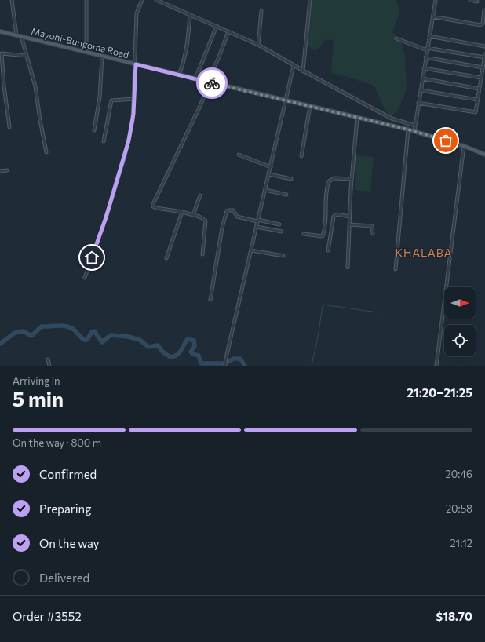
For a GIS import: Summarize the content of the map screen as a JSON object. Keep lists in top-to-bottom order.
{
  "streets": {
    "main road": ["Mayoni-Bungoma Road"]
  },
  "districts": ["KHALABA"],
  "north": "right",
  "page": {
    "heading": ["5 min", "Arriving in", "21:20–21:25"],
    "panel": ["Order #3552", "$18.70"],
    "bar": "On the way · 800 m",
    "list": [
      ["Confirmed", "20:46"],
      ["Preparing", "20:58"],
      ["On the way", "21:12"],
      "Delivered"
    ]
  }
}
